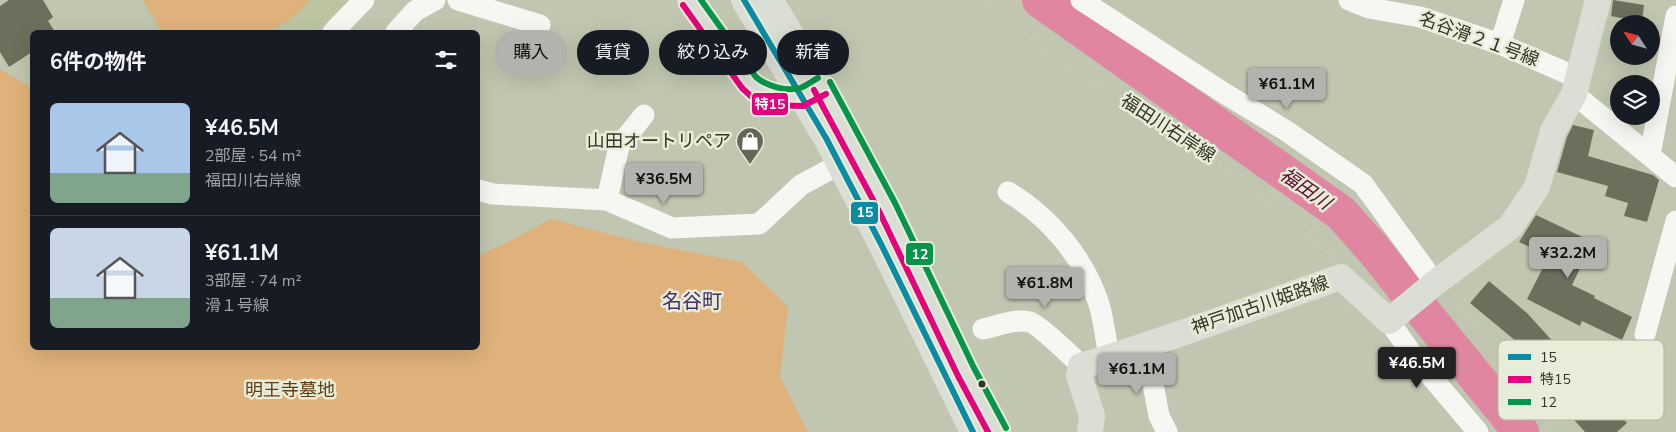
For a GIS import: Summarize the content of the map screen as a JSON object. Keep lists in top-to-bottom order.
{
  "streets": {
    "main road": ["神戸加古川姫路線"],
    "street": ["名谷滑２１号線"],
    "path": ["福田川右岸線"]
  },
  "crossings": [
    ["福田川右岸線", "神戸加古川姫路線"]
  ],
  "districts": ["名谷町"],
  "water": ["福田川"],
  "parks": ["明王寺墓地"],
  "places": {
    "shop": ["山田オートリペア"]
  },
  "lines": ["transit line 15", "transit line 12", "transit line 特15"],
  "legend": ["15", "特15", "12"],
  "north": "top left",
  "page": {
    "chip": [
      "購入",
      "賃貸",
      "絞り込み",
      "新着"
    ],
    "heading": "6件の物件",
    "price": [
      "¥61.1M",
      "¥36.5M",
      "¥32.2M",
      "¥61.8M",
      "¥46.5M",
      "¥61.1M"
    ],
    "list": [
      {
        "name": "¥46.5M",
        "note": "2部屋 · 54 m² · 福田川右岸線"
      },
      {
        "name": "¥61.1M",
        "note": "3部屋 · 74 m² · 滑１号線"
      }
    ]
  }
}
